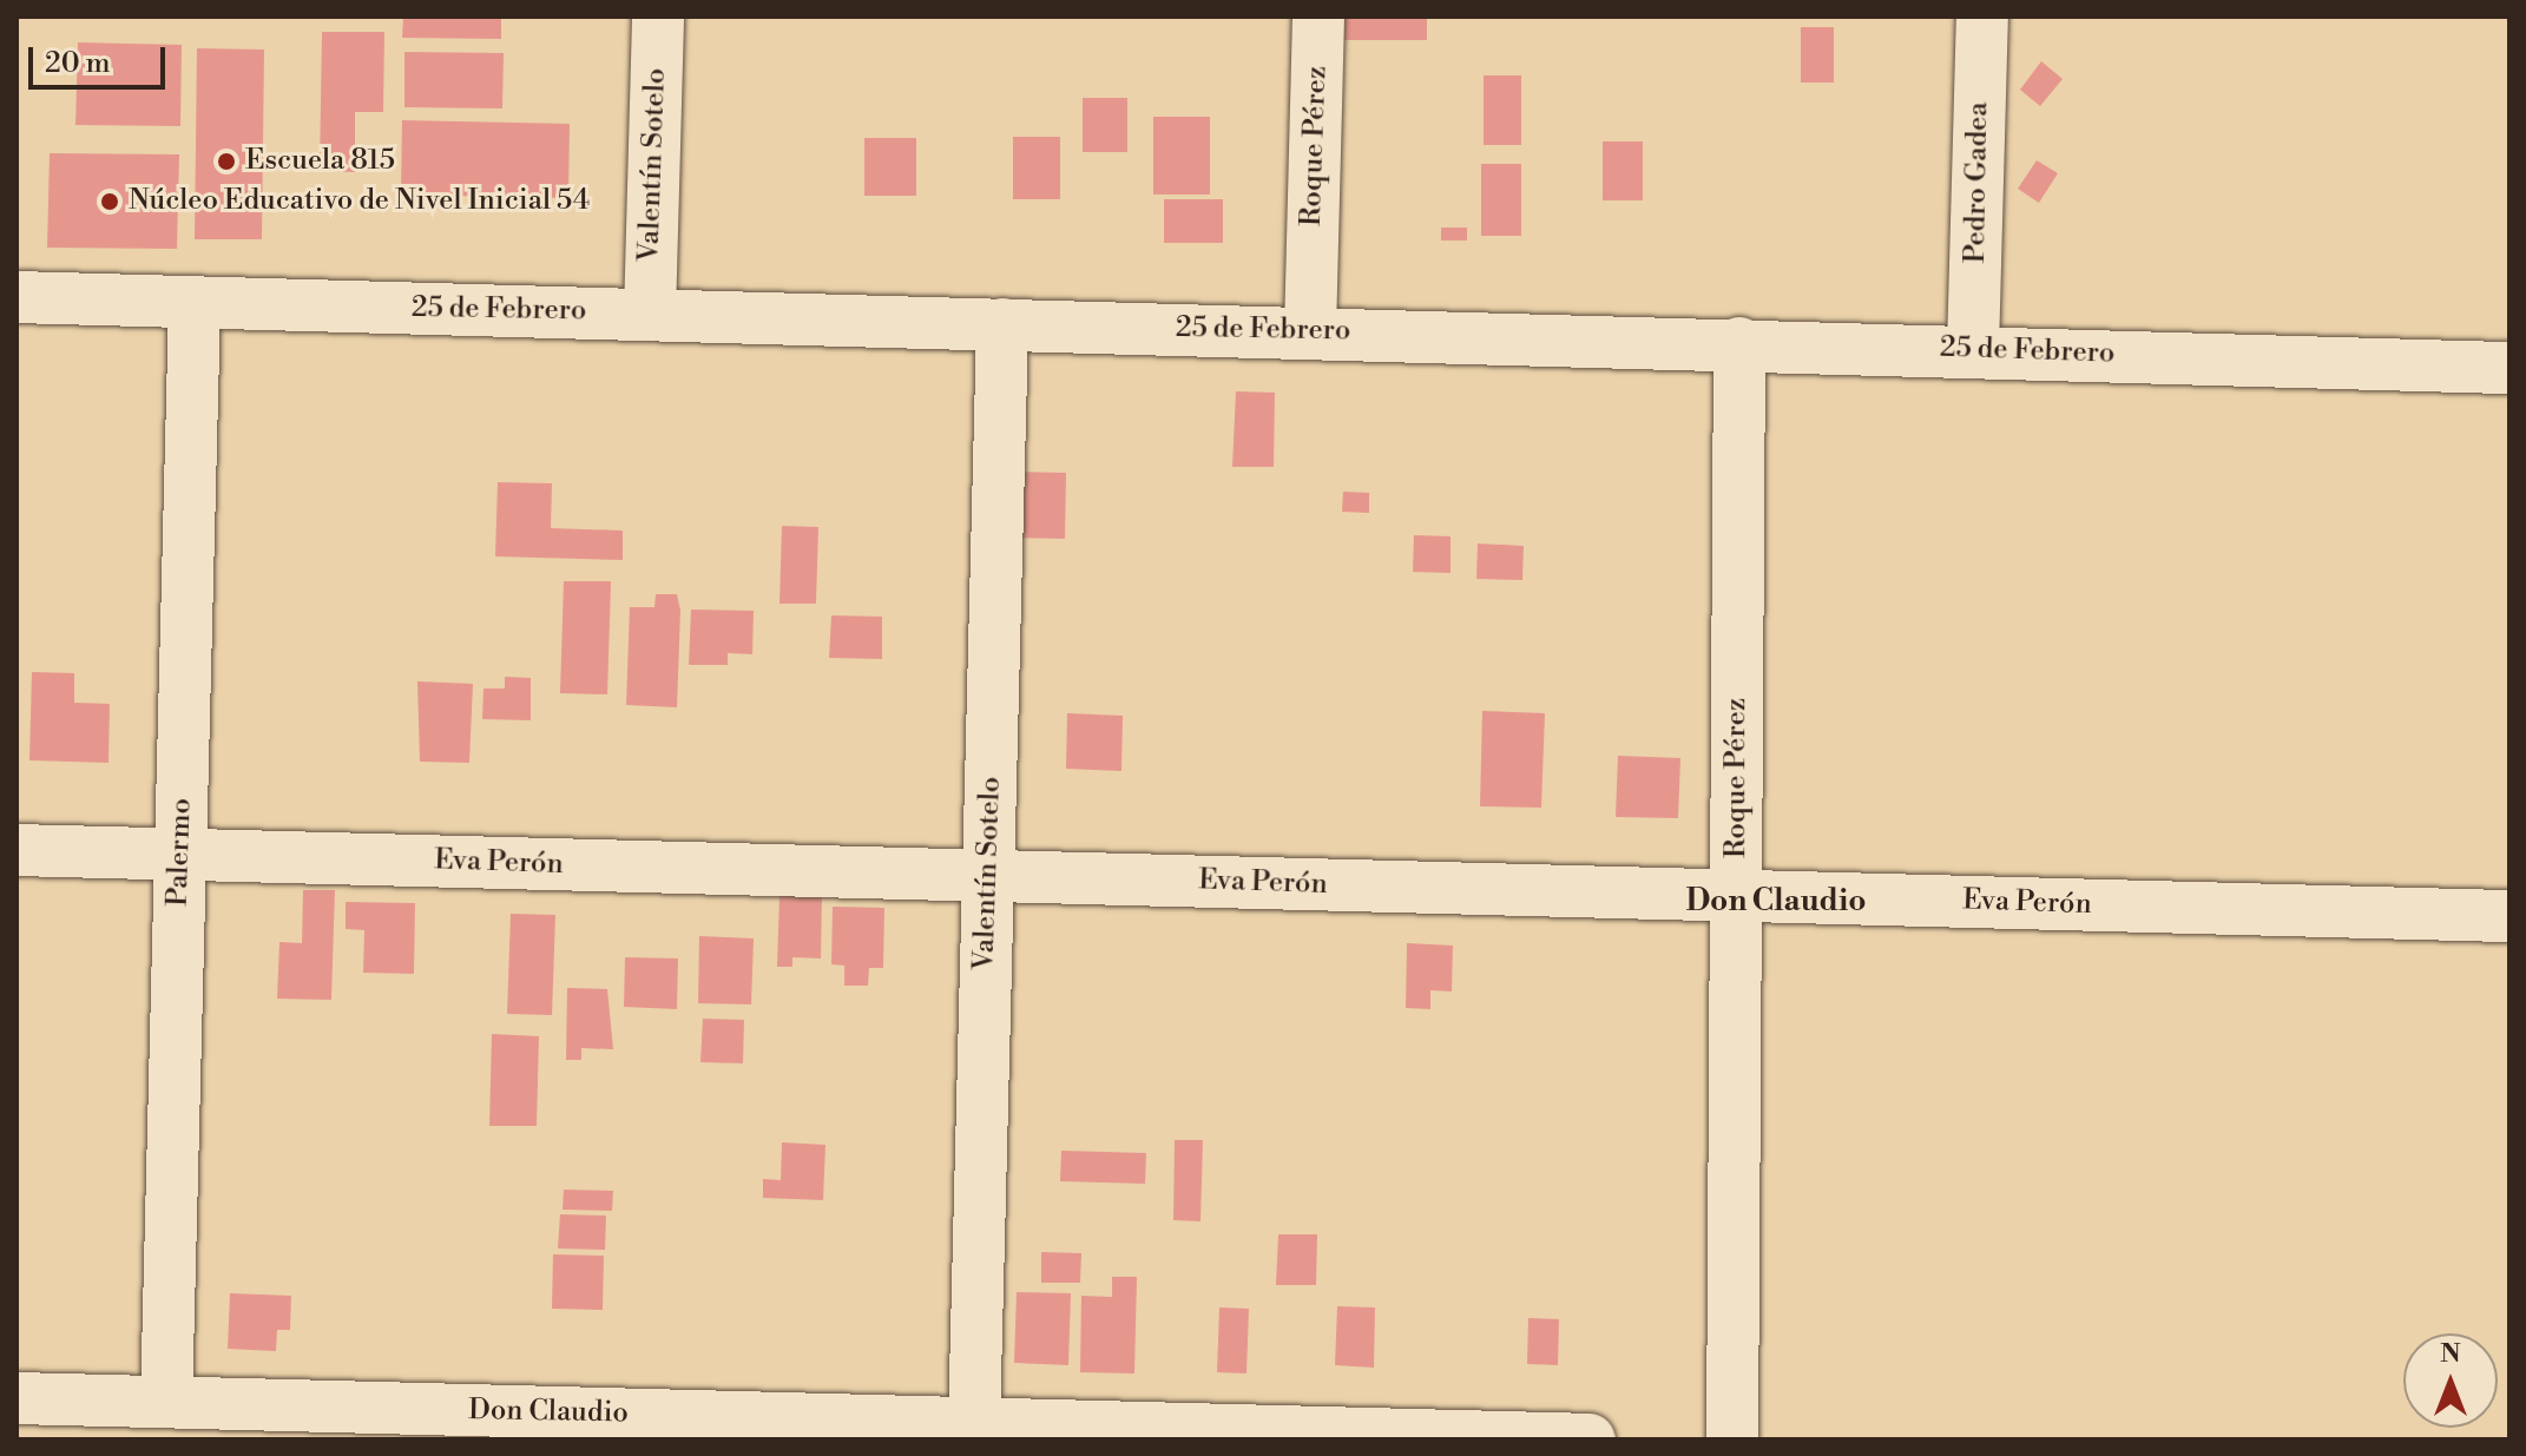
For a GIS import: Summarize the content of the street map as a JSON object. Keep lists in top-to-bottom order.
{
  "streets": {
    "street": [
      "Roque Pérez",
      "Valentín Sotelo",
      "Pedro Gadea",
      "25 de Febrero",
      "Palermo",
      "Eva Perón",
      "Don Claudio"
    ]
  },
  "crossings": [
    ["Roque Pérez", "25 de Febrero"],
    ["Roque Pérez", "Eva Perón"],
    ["Valentín Sotelo", "25 de Febrero"],
    ["Valentín Sotelo", "Eva Perón"],
    ["Valentín Sotelo", "Don Claudio"],
    ["Pedro Gadea", "25 de Febrero"],
    ["25 de Febrero", "Palermo"],
    ["Palermo", "Eva Perón"],
    ["Palermo", "Don Claudio"]
  ],
  "districts": ["Don Claudio"],
  "places": ["Escuela 815", "Núcleo Educativo de Nivel Inicial 54"],
  "scale_bar": "20 m",
  "north": "top"
}
